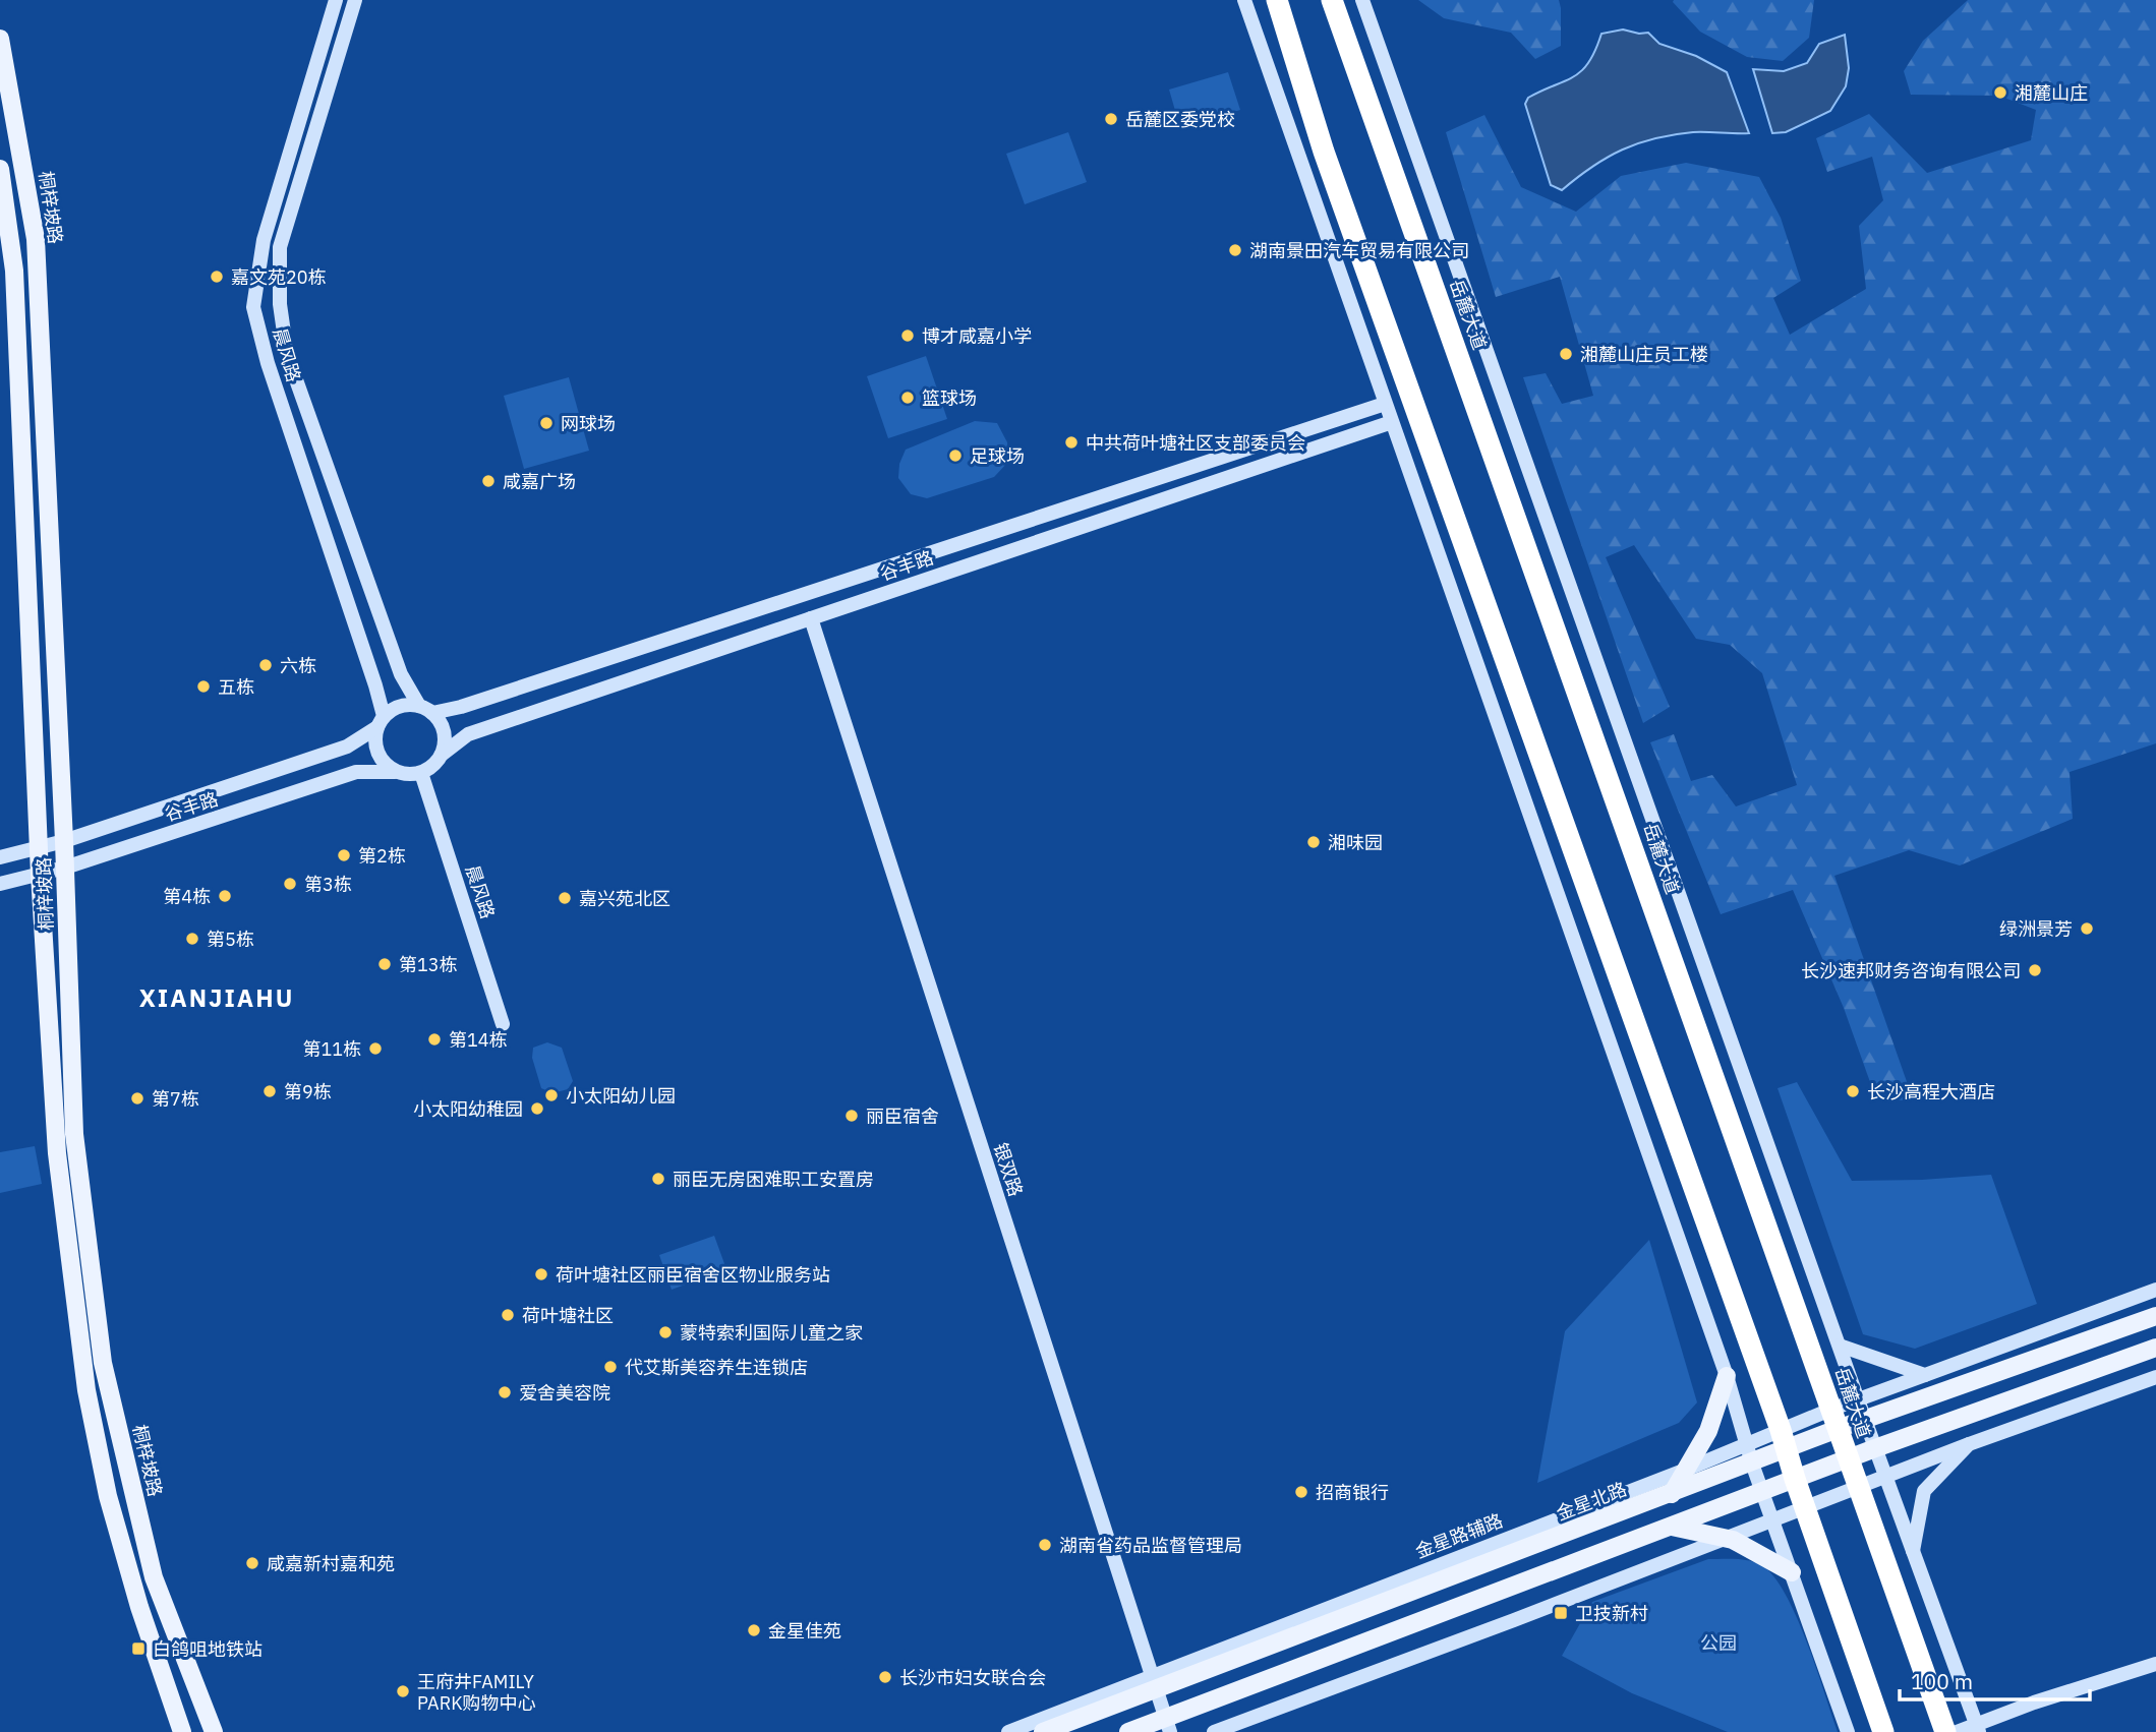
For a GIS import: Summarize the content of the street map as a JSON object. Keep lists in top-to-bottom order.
{
  "streets": {
    "highway": ["岳麓大道"],
    "main road": ["桐梓坡路", "金星北路"],
    "street": [
      "晨风路",
      "谷丰路",
      "银双路",
      "金星路辅路"
    ]
  },
  "crossings": [
    ["桐梓坡路", "谷丰路"],
    ["岳麓大道", "金星北路"],
    ["晨风路", "谷丰路"],
    ["谷丰路", "银双路"],
    ["银双路", "金星北路"],
    ["银双路", "金星路辅路"],
    ["金星北路", "金星路辅路"]
  ],
  "districts": ["XIANJIAHU"],
  "parks": ["公园"],
  "places": {
    "other": [
      "湘麓山庄",
      "岳麓区委党校",
      "湖南景田汽车贸易有限公司",
      "嘉文苑20栋",
      "博才咸嘉小学",
      "湘麓山庄员工楼",
      "篮球场",
      "网球场",
      "中共荷叶塘社区支部委员会",
      "足球场",
      "咸嘉广场",
      "六栋",
      "五栋",
      "湘味园",
      "第2栋",
      "第3栋",
      "第4栋",
      "嘉兴苑北区",
      "绿洲景芳",
      "第5栋",
      "第13栋",
      "长沙速邦财务咨询有限公司",
      "第14栋",
      "第11栋",
      "第9栋",
      "长沙高程大酒店",
      "小太阳幼儿园",
      "第7栋",
      "小太阳幼稚园",
      "丽臣宿舍",
      "丽臣无房困难职工安置房",
      "荷叶塘社区丽臣宿舍区物业服务站",
      "荷叶塘社区",
      "蒙特索利国际儿童之家",
      "代艾斯美容养生连锁店",
      "爱舍美容院",
      "招商银行",
      "湖南省药品监督管理局",
      "咸嘉新村嘉和苑",
      "金星佳苑",
      "长沙市妇女联合会",
      "王府井FAMILY PARK购物中心"
    ],
    "transit": ["卫技新村", "白鸽咀地铁站"]
  },
  "scale_bar": "100 m"
}
